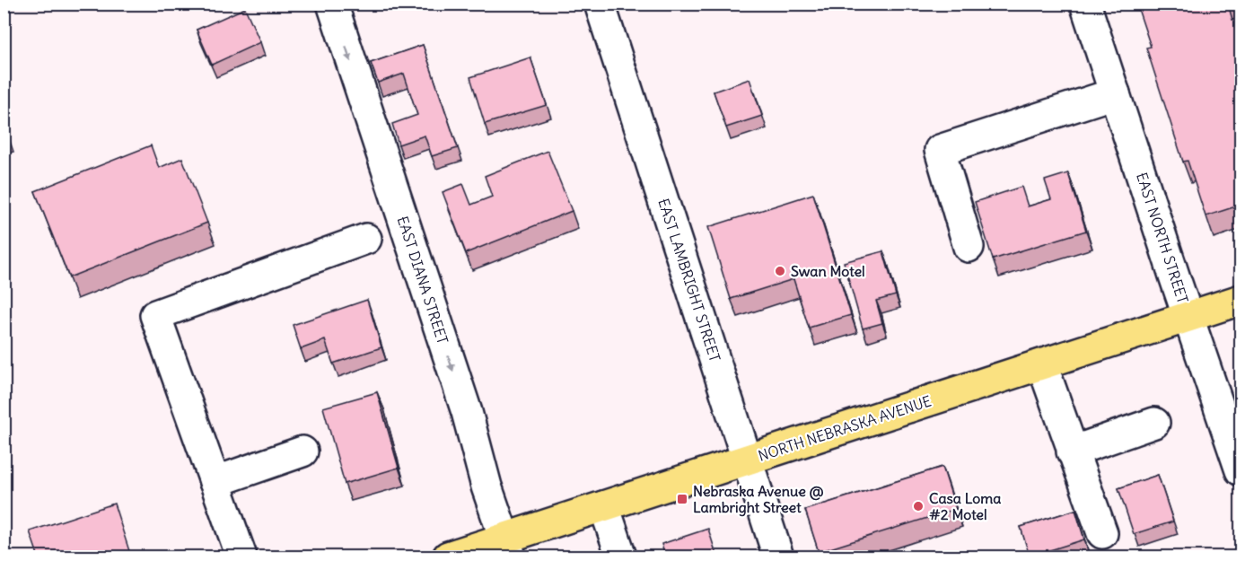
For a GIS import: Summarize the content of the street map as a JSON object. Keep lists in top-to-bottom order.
{
  "streets": {
    "main road": ["NORTH NEBRASKA AVENUE"],
    "street": ["EAST NORTH STREET", "EAST DIANA STREET", "EAST LAMBRIGHT STREET"]
  },
  "crossings": [
    ["EAST NORTH STREET", "NORTH NEBRASKA AVENUE"],
    ["EAST DIANA STREET", "NORTH NEBRASKA AVENUE"],
    ["EAST LAMBRIGHT STREET", "NORTH NEBRASKA AVENUE"]
  ],
  "one_way": ["EAST DIANA STREET"],
  "places": {
    "other": ["Swan Motel", "Casa Loma #2 Motel"],
    "transit": ["Nebraska Avenue @ Lambright Street"]
  }
}
